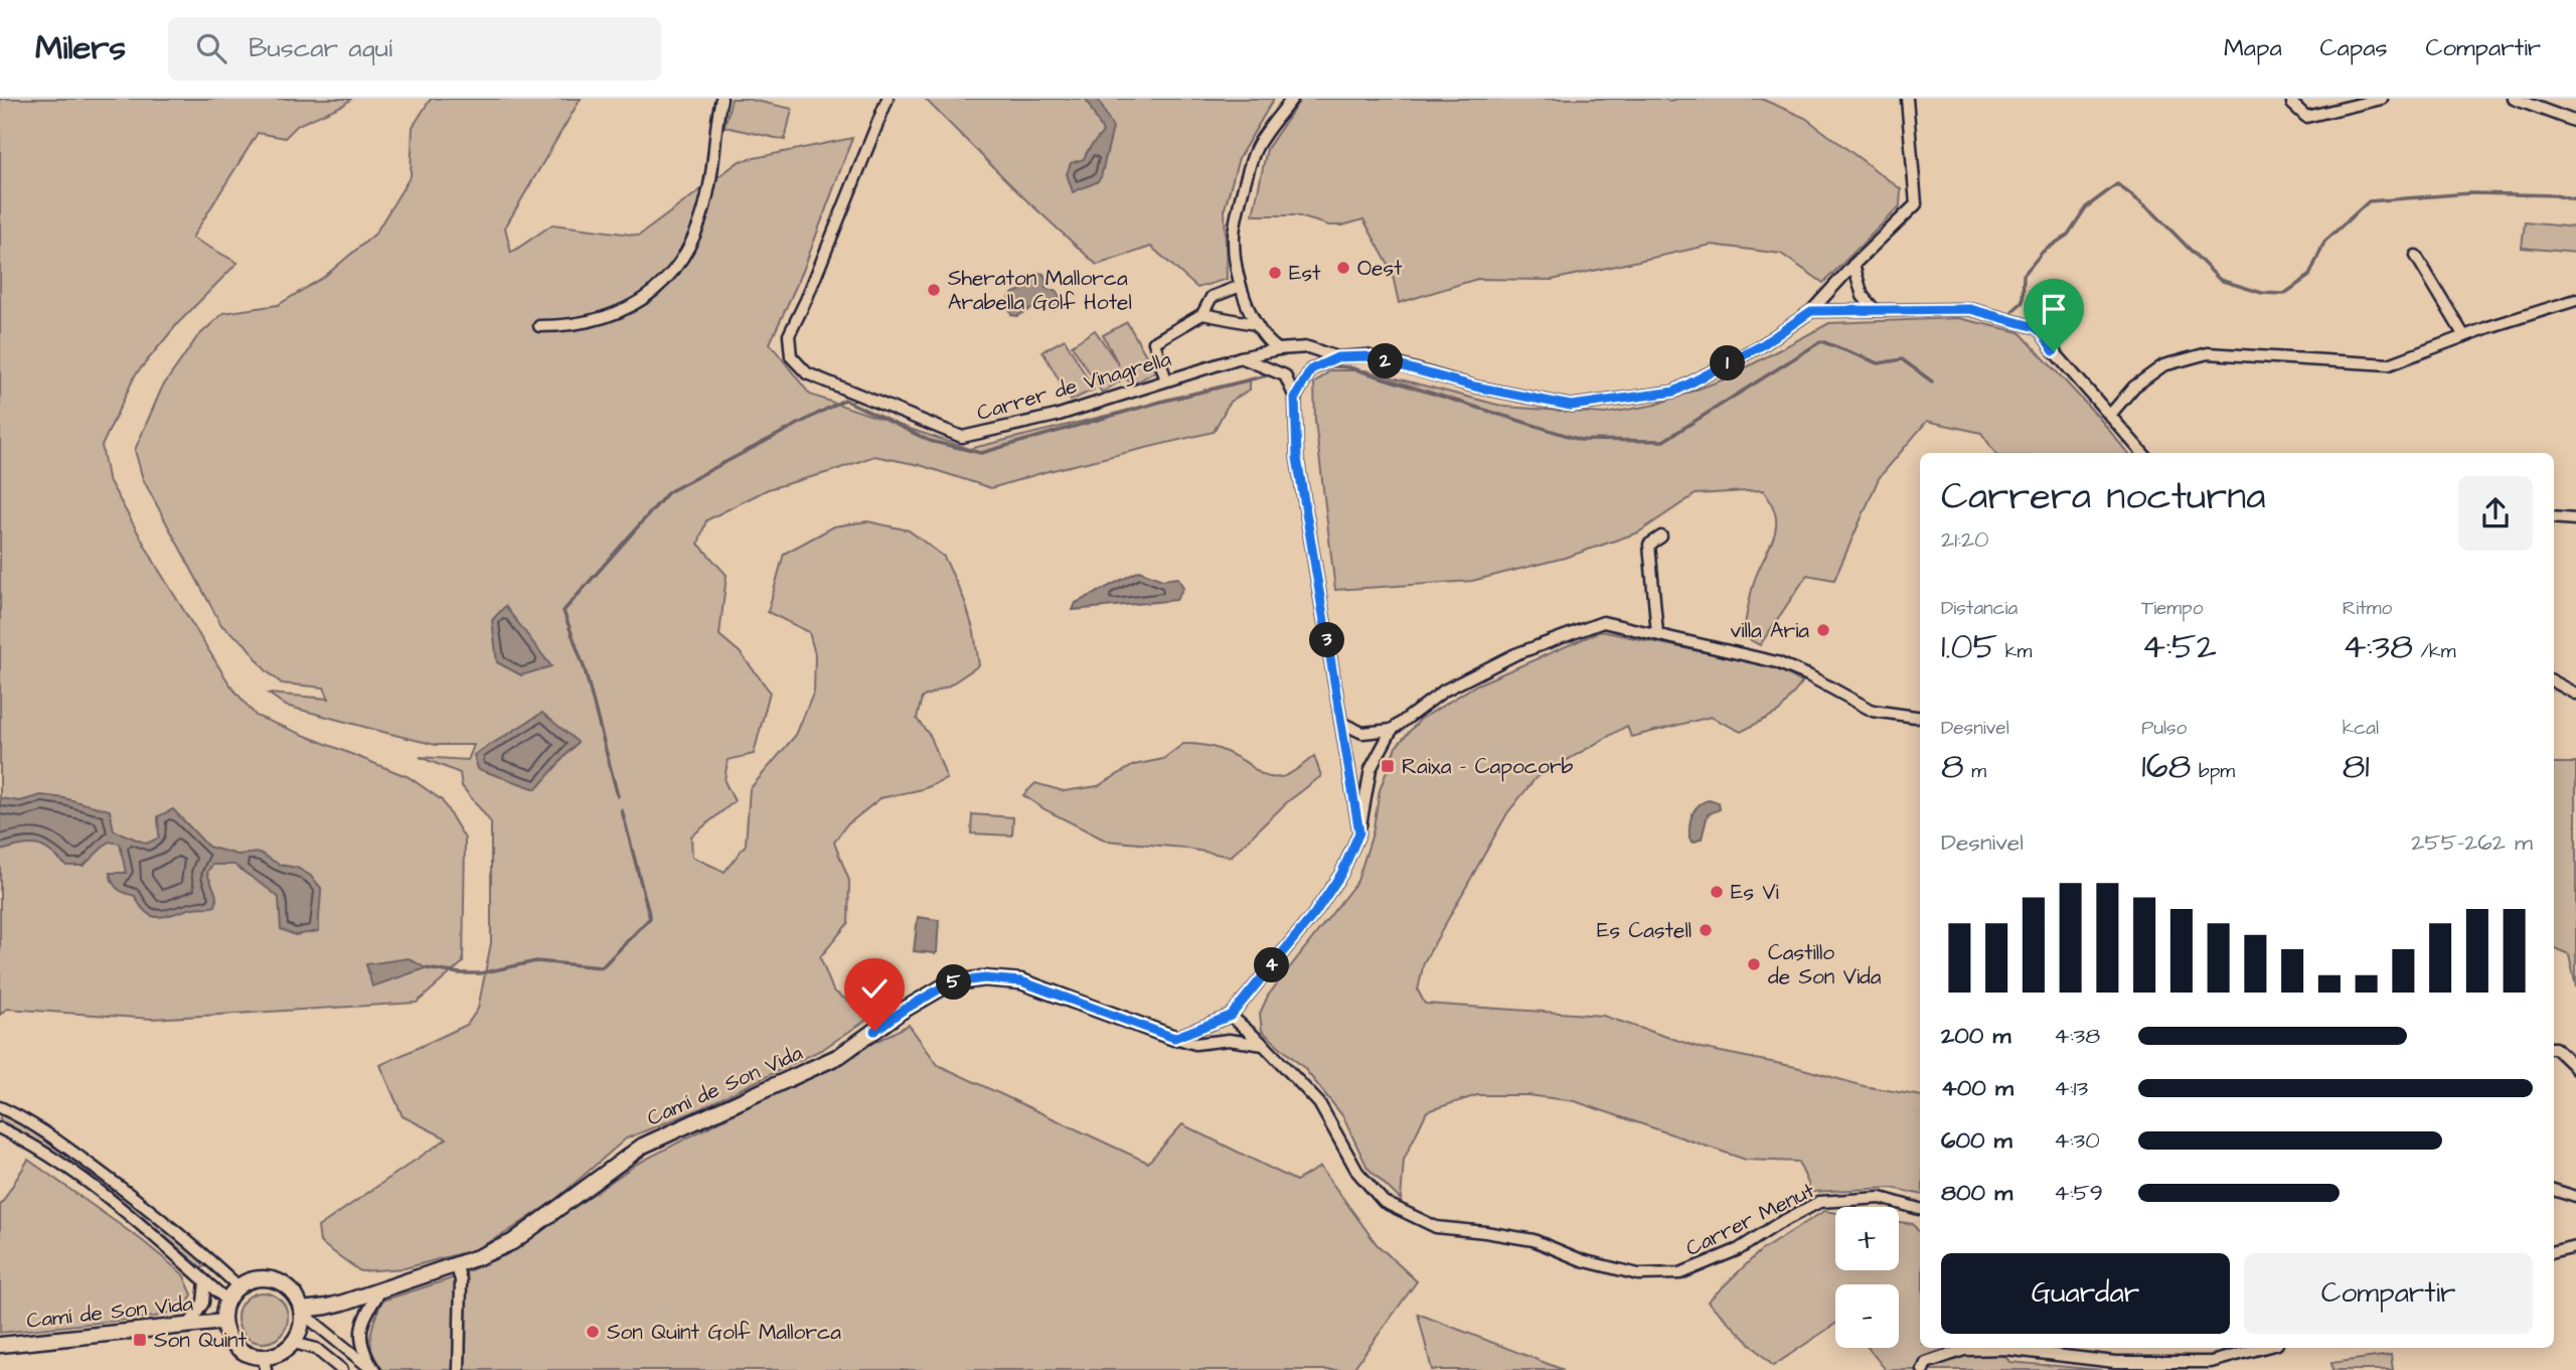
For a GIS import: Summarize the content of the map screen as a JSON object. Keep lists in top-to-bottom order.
{
  "streets": {
    "street": ["Carrer de Vinagrella", "Camí de Son Vida", "Carrer Menut"]
  },
  "places": {
    "other": [
      "Oest",
      "Est",
      "Sheraton Mallorca Arabella Golf Hotel",
      "villa Aria",
      "Es Vi",
      "Es Castell",
      "Castillo de Son Vida",
      "Son Quint Golf Mallorca"
    ],
    "transit": ["Raixa - Capocorb", "Son Quint"]
  },
  "page": {
    "header": "Milers",
    "search": "Buscar aquí",
    "nav": ["Mapa", "Capas", "Compartir"],
    "pins": [
      "2",
      "1",
      "3",
      "4",
      "5"
    ],
    "heading": ["Carrera nocturna", "21:20"],
    "stats": [
      ["Distancia", "1.05 km"],
      ["Tiempo", "4:52"],
      ["Ritmo", "4:38 /km"],
      ["Desnivel", "8 m"],
      ["Pulso", "168 bpm"],
      ["kcal", "81"]
    ],
    "chart": ["Desnivel", "255–262 m"],
    "list": [
      {
        "name": "200 m",
        "note": "4:38"
      },
      {
        "name": "400 m",
        "note": "4:13"
      },
      {
        "name": "600 m",
        "note": "4:30"
      },
      {
        "name": "800 m",
        "note": "4:59"
      }
    ],
    "map_buttons": ["+", "−"],
    "buttons": ["Guardar", "Compartir"]
  }
}
